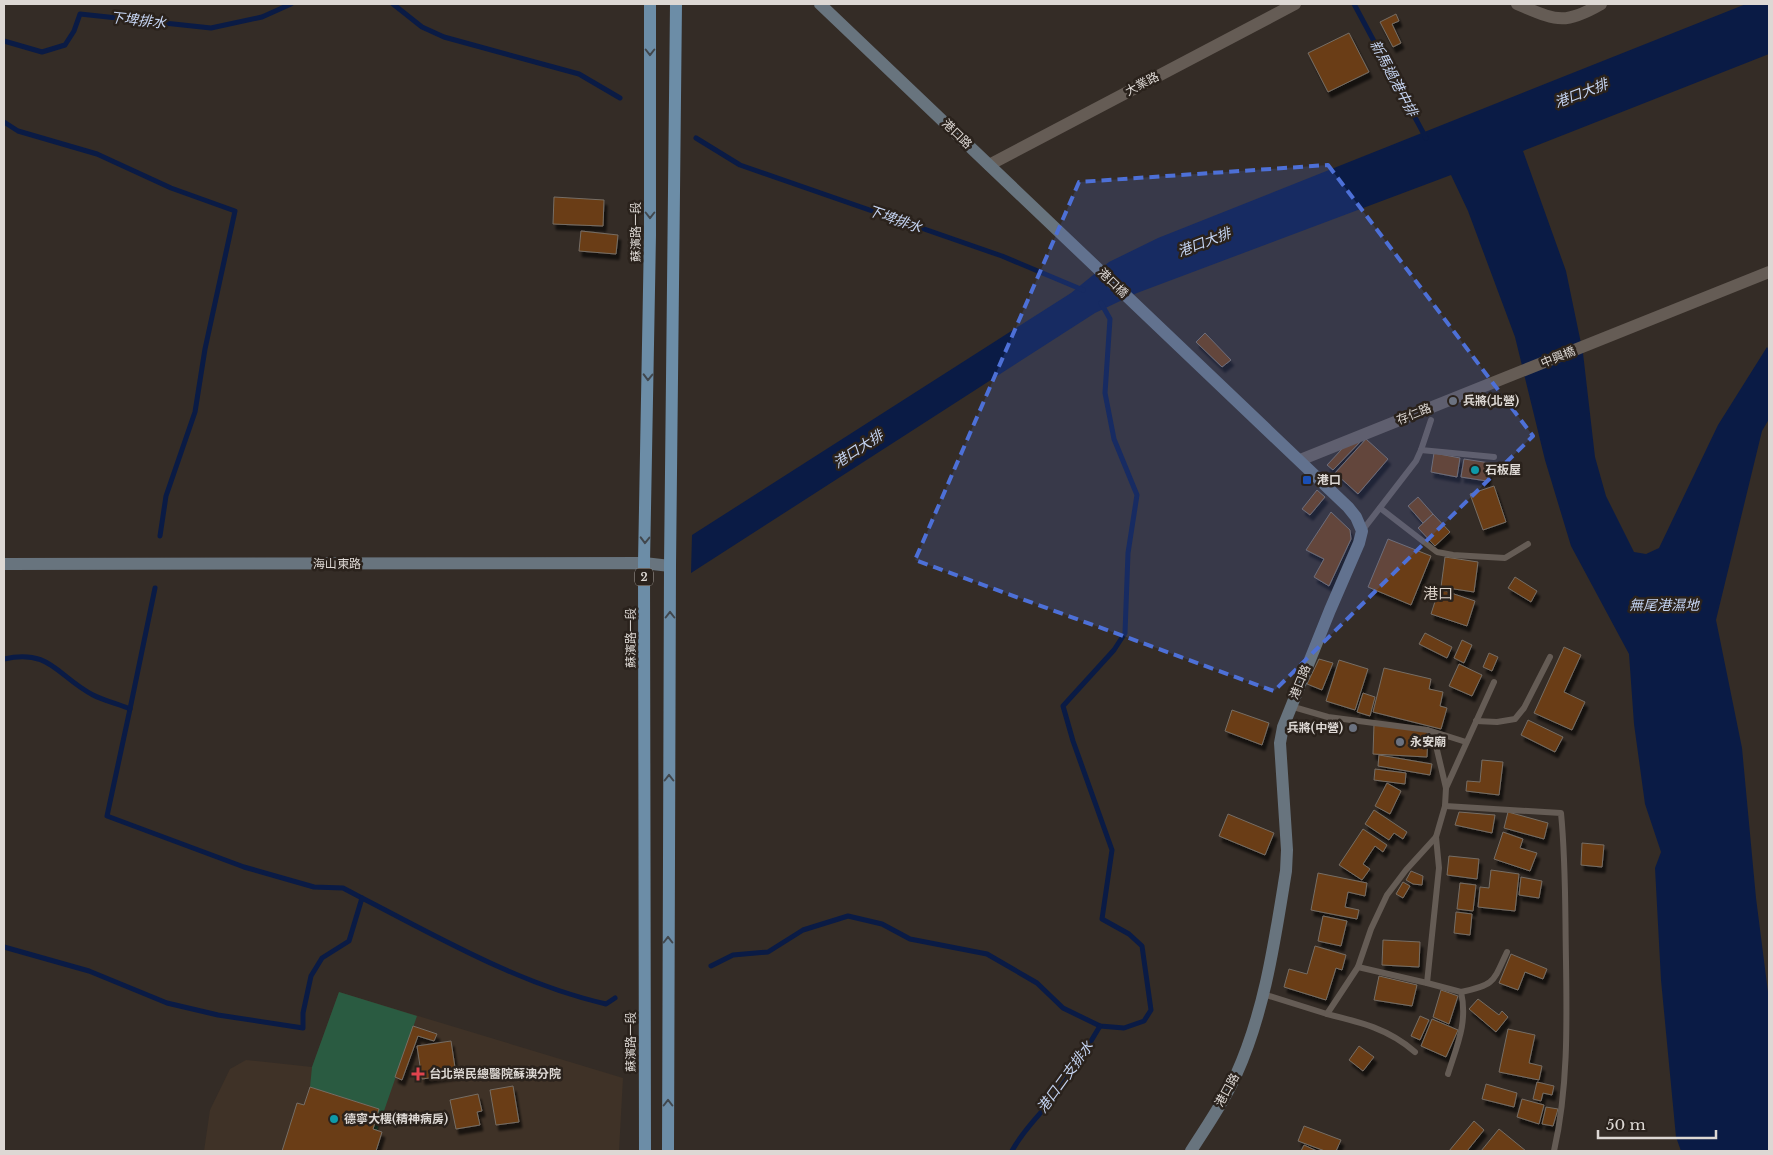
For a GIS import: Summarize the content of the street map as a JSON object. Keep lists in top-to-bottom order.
{
  "streets": {
    "main road": ["蘇濱路一段", "2"],
    "street": [
      "大業路",
      "港口路",
      "港口橋",
      "中興橋",
      "存仁路",
      "海山東路"
    ]
  },
  "crossings": [
    ["大業路", "港口路"],
    ["港口路", "港口橋"],
    ["蘇濱路一段", "海山東路"],
    ["港口橋", "存仁路"],
    ["中興橋", "存仁路"],
    ["海山東路", "2"]
  ],
  "districts": ["港口"],
  "water": [
    "下埤排水",
    "新馬過港中排",
    "港口大排",
    "無尾港濕地",
    "港口二支排水"
  ],
  "places": {
    "other": [
      "兵將(北營)",
      "石板屋",
      "兵將(中營)",
      "永安廟",
      "德寧大樓(精神病房)"
    ],
    "transit": ["港口"],
    "health": ["台北榮民總醫院蘇澳分院"]
  },
  "scale_bar": "50 m"
}
